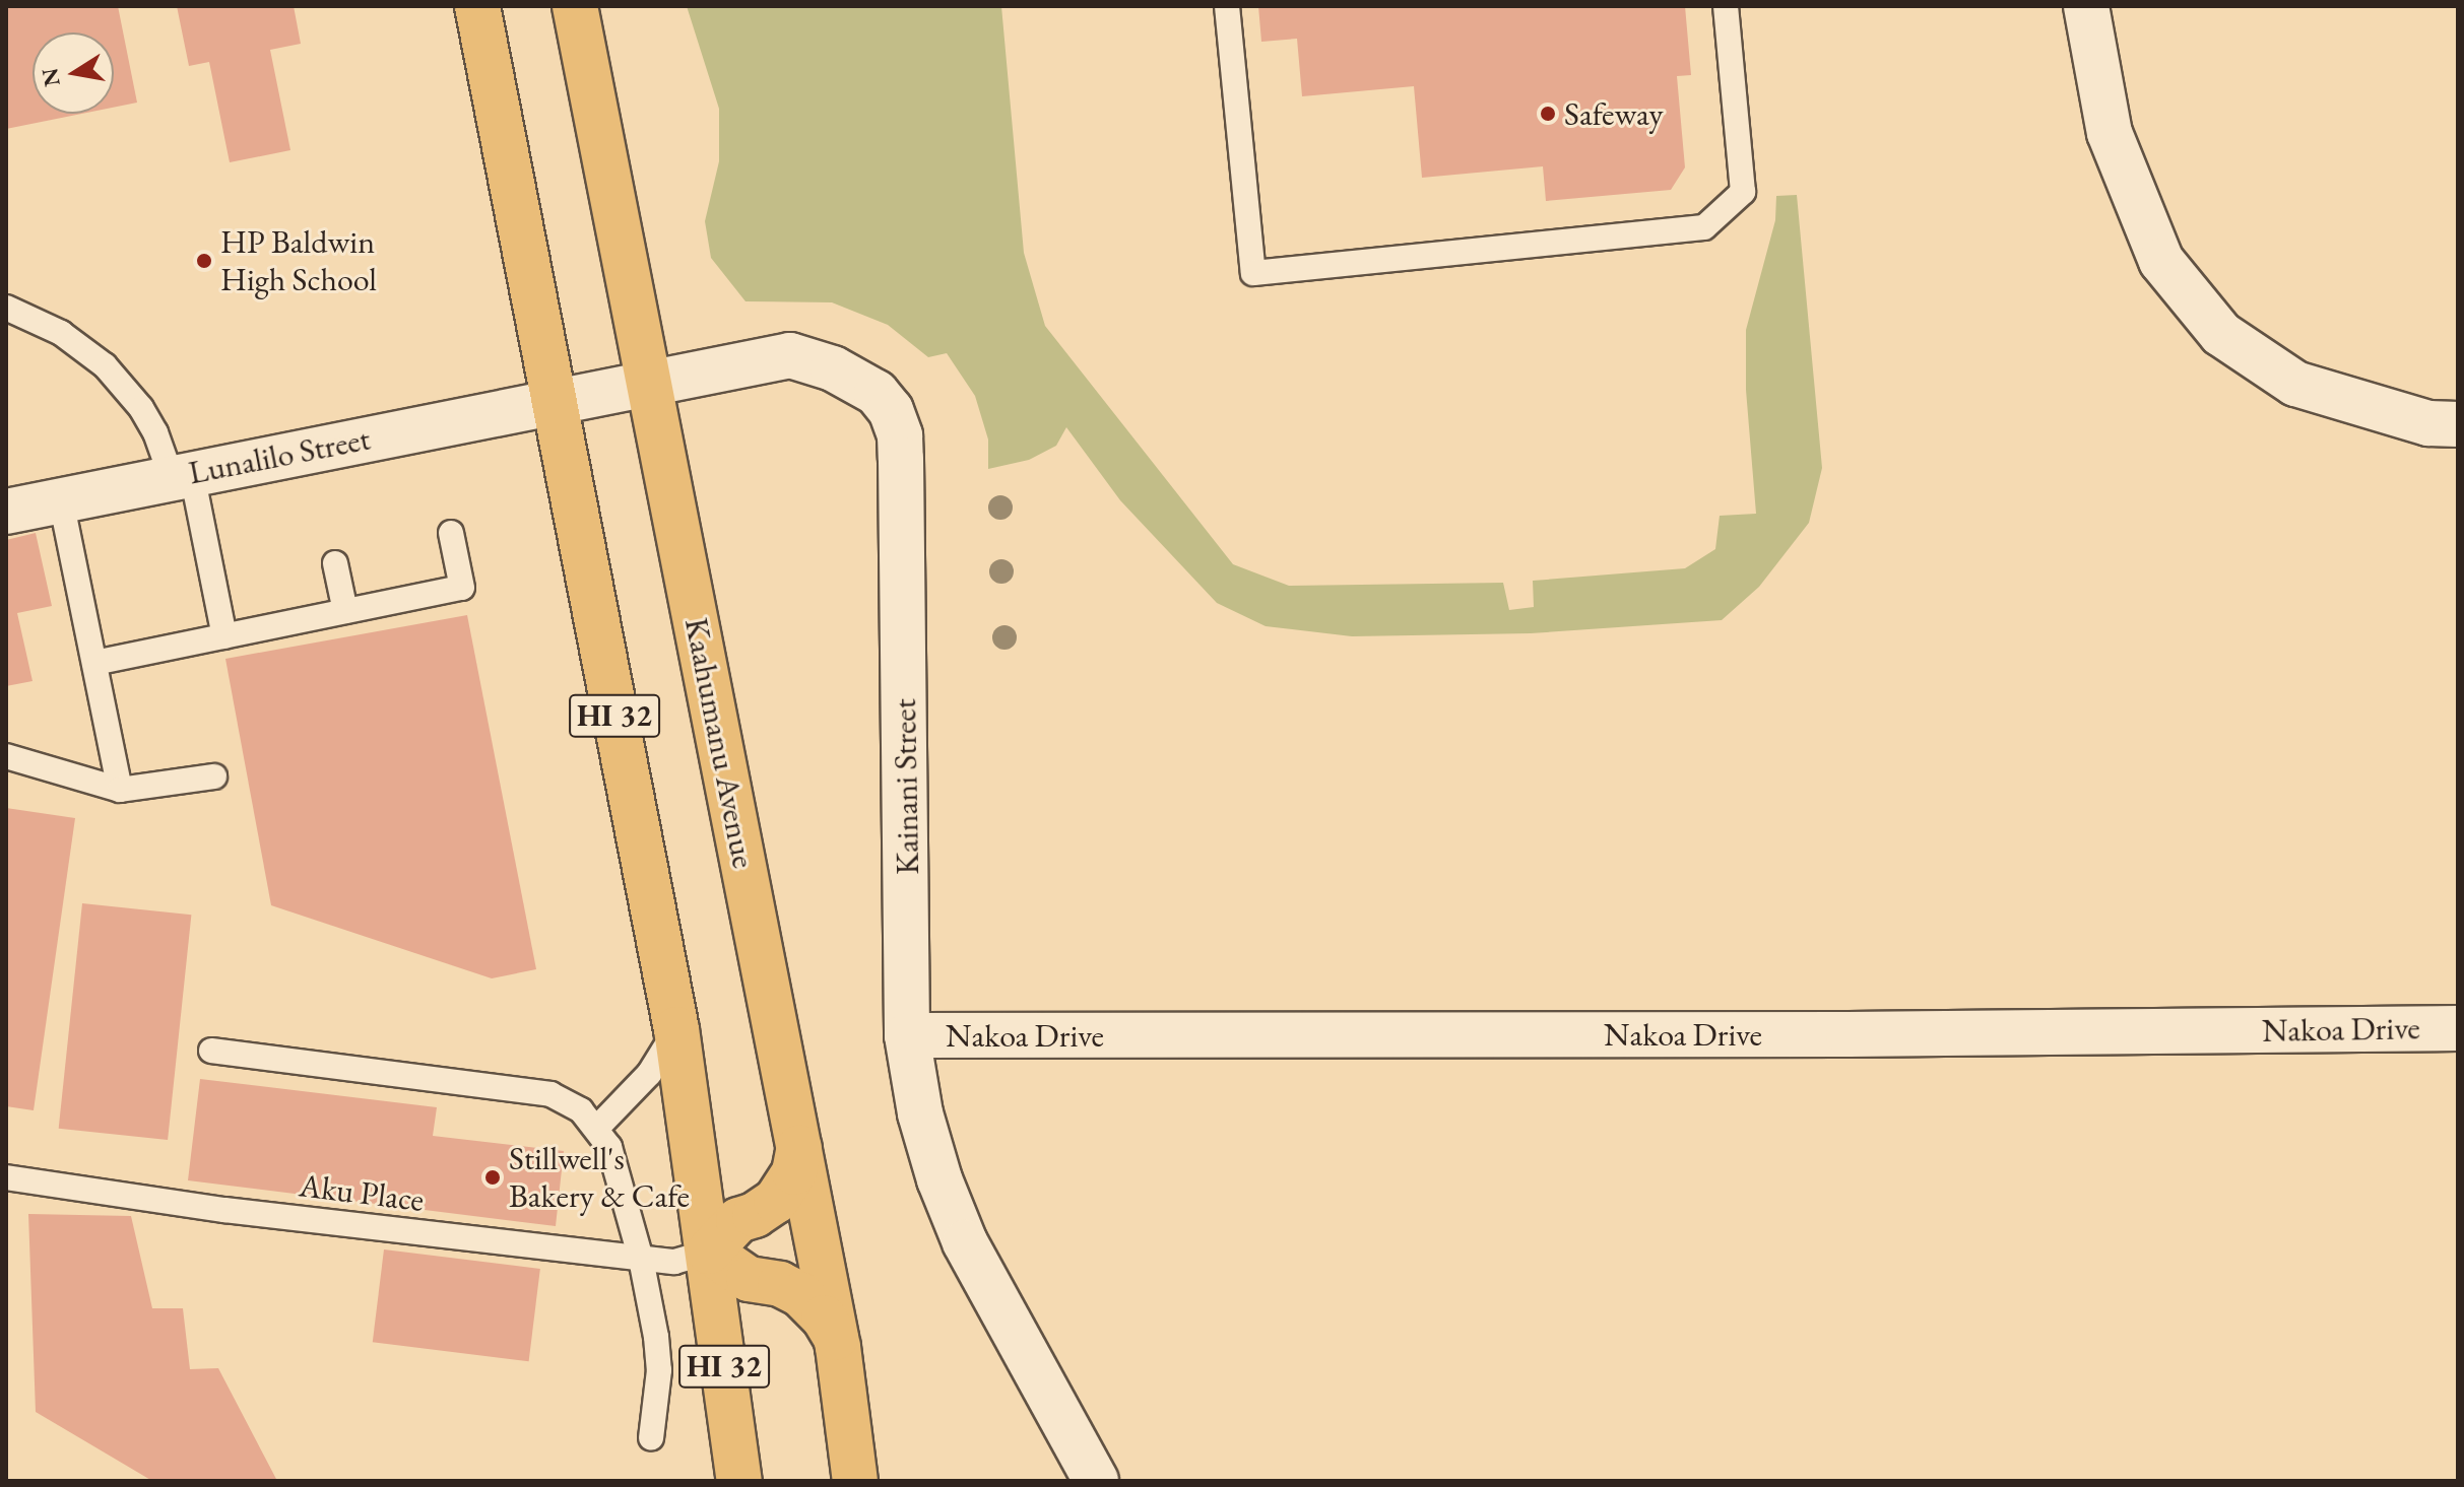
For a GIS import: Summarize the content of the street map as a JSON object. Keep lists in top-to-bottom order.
{
  "streets": {
    "main road": ["HI 32", "Kaahumanu Avenue"],
    "street": ["Lunalilo Street", "Kainani Street", "Nakoa Drive"],
    "lane": ["Aku Place"]
  },
  "crossings": [
    ["Lunalilo Street", "HI 32"],
    ["Lunalilo Street", "Kainani Street"],
    ["HI 32", "Kainani Street"],
    ["HI 32", "Aku Place"],
    ["Kaahumanu Avenue", "Kainani Street"],
    ["Kainani Street", "Nakoa Drive"]
  ],
  "places": ["Safeway", "HP Baldwin High School", "Stillwell's Bakery & Cafe"],
  "north": "left"
}
